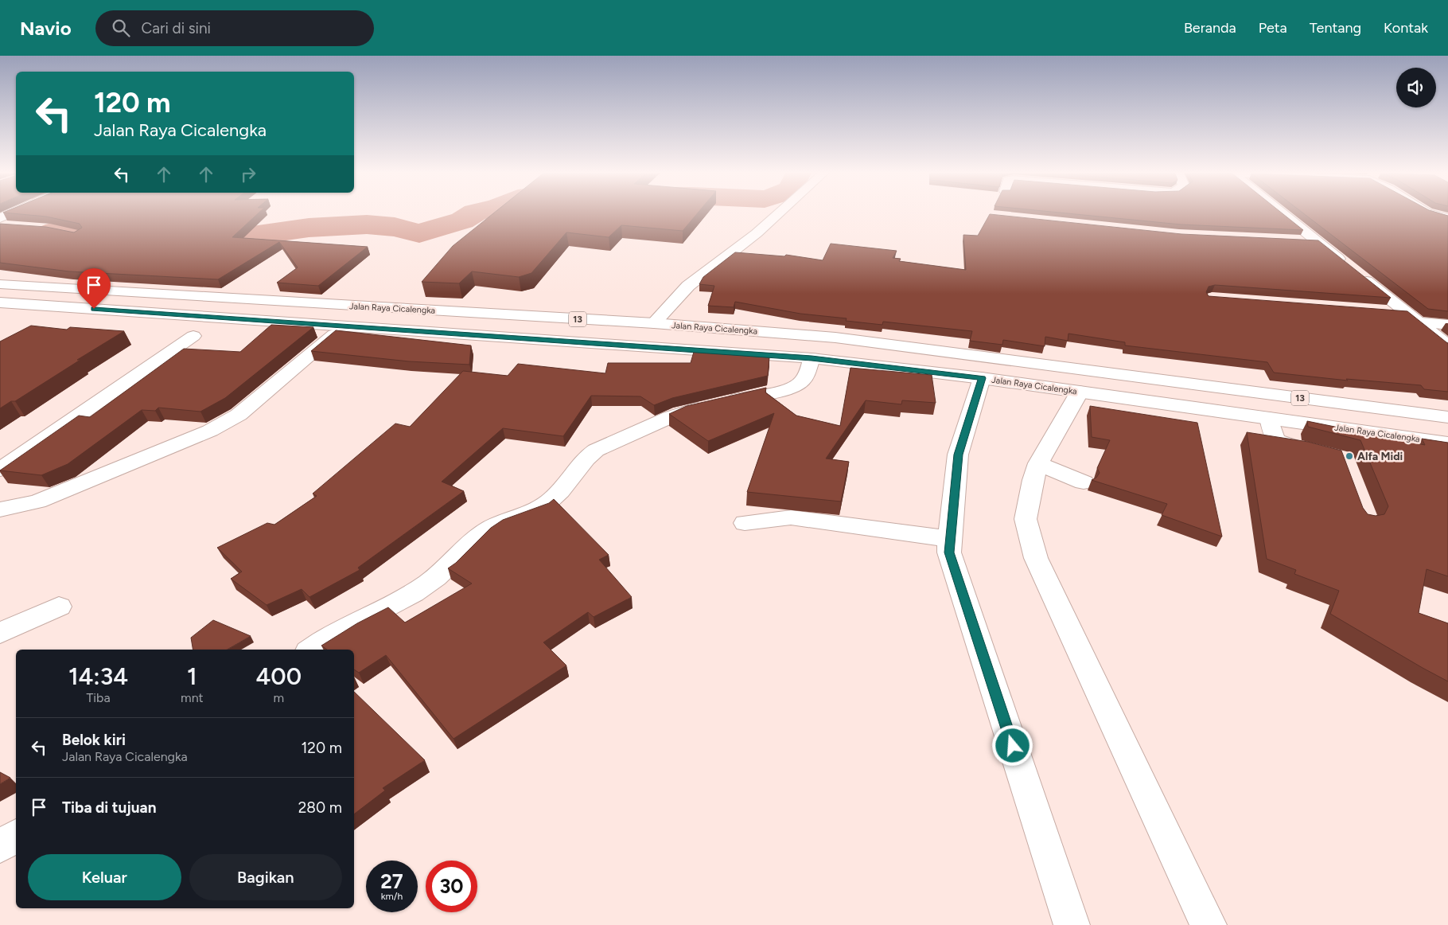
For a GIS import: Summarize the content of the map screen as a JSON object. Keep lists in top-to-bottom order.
{
  "streets": {
    "main road": ["Jalan Raya Cicalengka", "13"]
  },
  "places": ["Alfa Midi"],
  "page": {
    "header": "Navio",
    "search": "Cari di sini",
    "nav": [
      "Beranda",
      "Peta",
      "Tentang",
      "Kontak"
    ],
    "turn": ["120 m", "Jalan Raya Cicalengka"],
    "eta": [
      "14:34",
      "Tiba",
      "1",
      "mnt",
      "400",
      "m"
    ],
    "list": [
      {
        "name": "Belok kiri",
        "note": "Jalan Raya Cicalengka",
        "value": "120 m"
      },
      {
        "name": "Tiba di tujuan",
        "value": "280 m"
      }
    ],
    "buttons": ["Keluar", "Bagikan"],
    "speed": "27 km/h",
    "limit": "30"
  }
}
